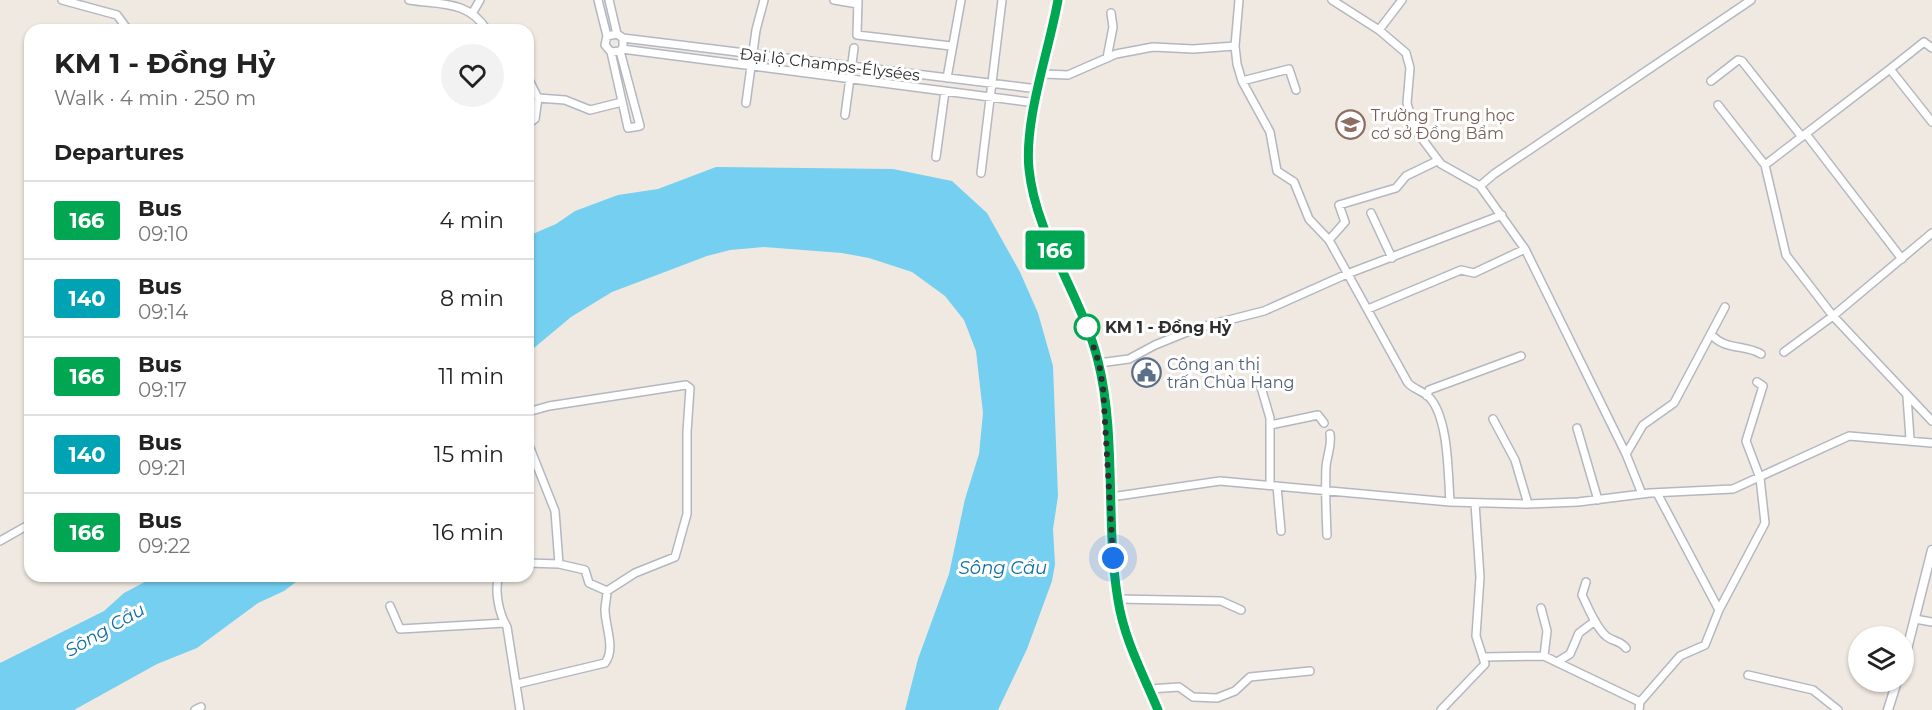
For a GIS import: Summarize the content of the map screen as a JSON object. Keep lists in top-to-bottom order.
{
  "streets": {
    "street": ["Đại lộ Champs-Élysées"]
  },
  "water": ["Sông Cầu"],
  "places": {
    "school or university": ["Trường Trung học cơ sở Đồng Bẩm"],
    "other": ["KM 1 - Đồng Hỷ"],
    "public building": ["Công an thị trấn Chùa Hang"]
  },
  "lines": ["bus line 166"],
  "page": {
    "on_map": "166",
    "heading": [
      ["KM 1 - Đồng Hỷ", "Walk · 4 min · 250 m"],
      "Departures"
    ],
    "list": [
      {
        "mark": "166",
        "name": "Bus",
        "note": "09:10",
        "value": "4 min"
      },
      {
        "mark": "140",
        "name": "Bus",
        "note": "09:14",
        "value": "8 min"
      },
      {
        "mark": "166",
        "name": "Bus",
        "note": "09:17",
        "value": "11 min"
      },
      {
        "mark": "140",
        "name": "Bus",
        "note": "09:21",
        "value": "15 min"
      },
      {
        "mark": "166",
        "name": "Bus",
        "note": "09:22",
        "value": "16 min"
      }
    ]
  }
}
